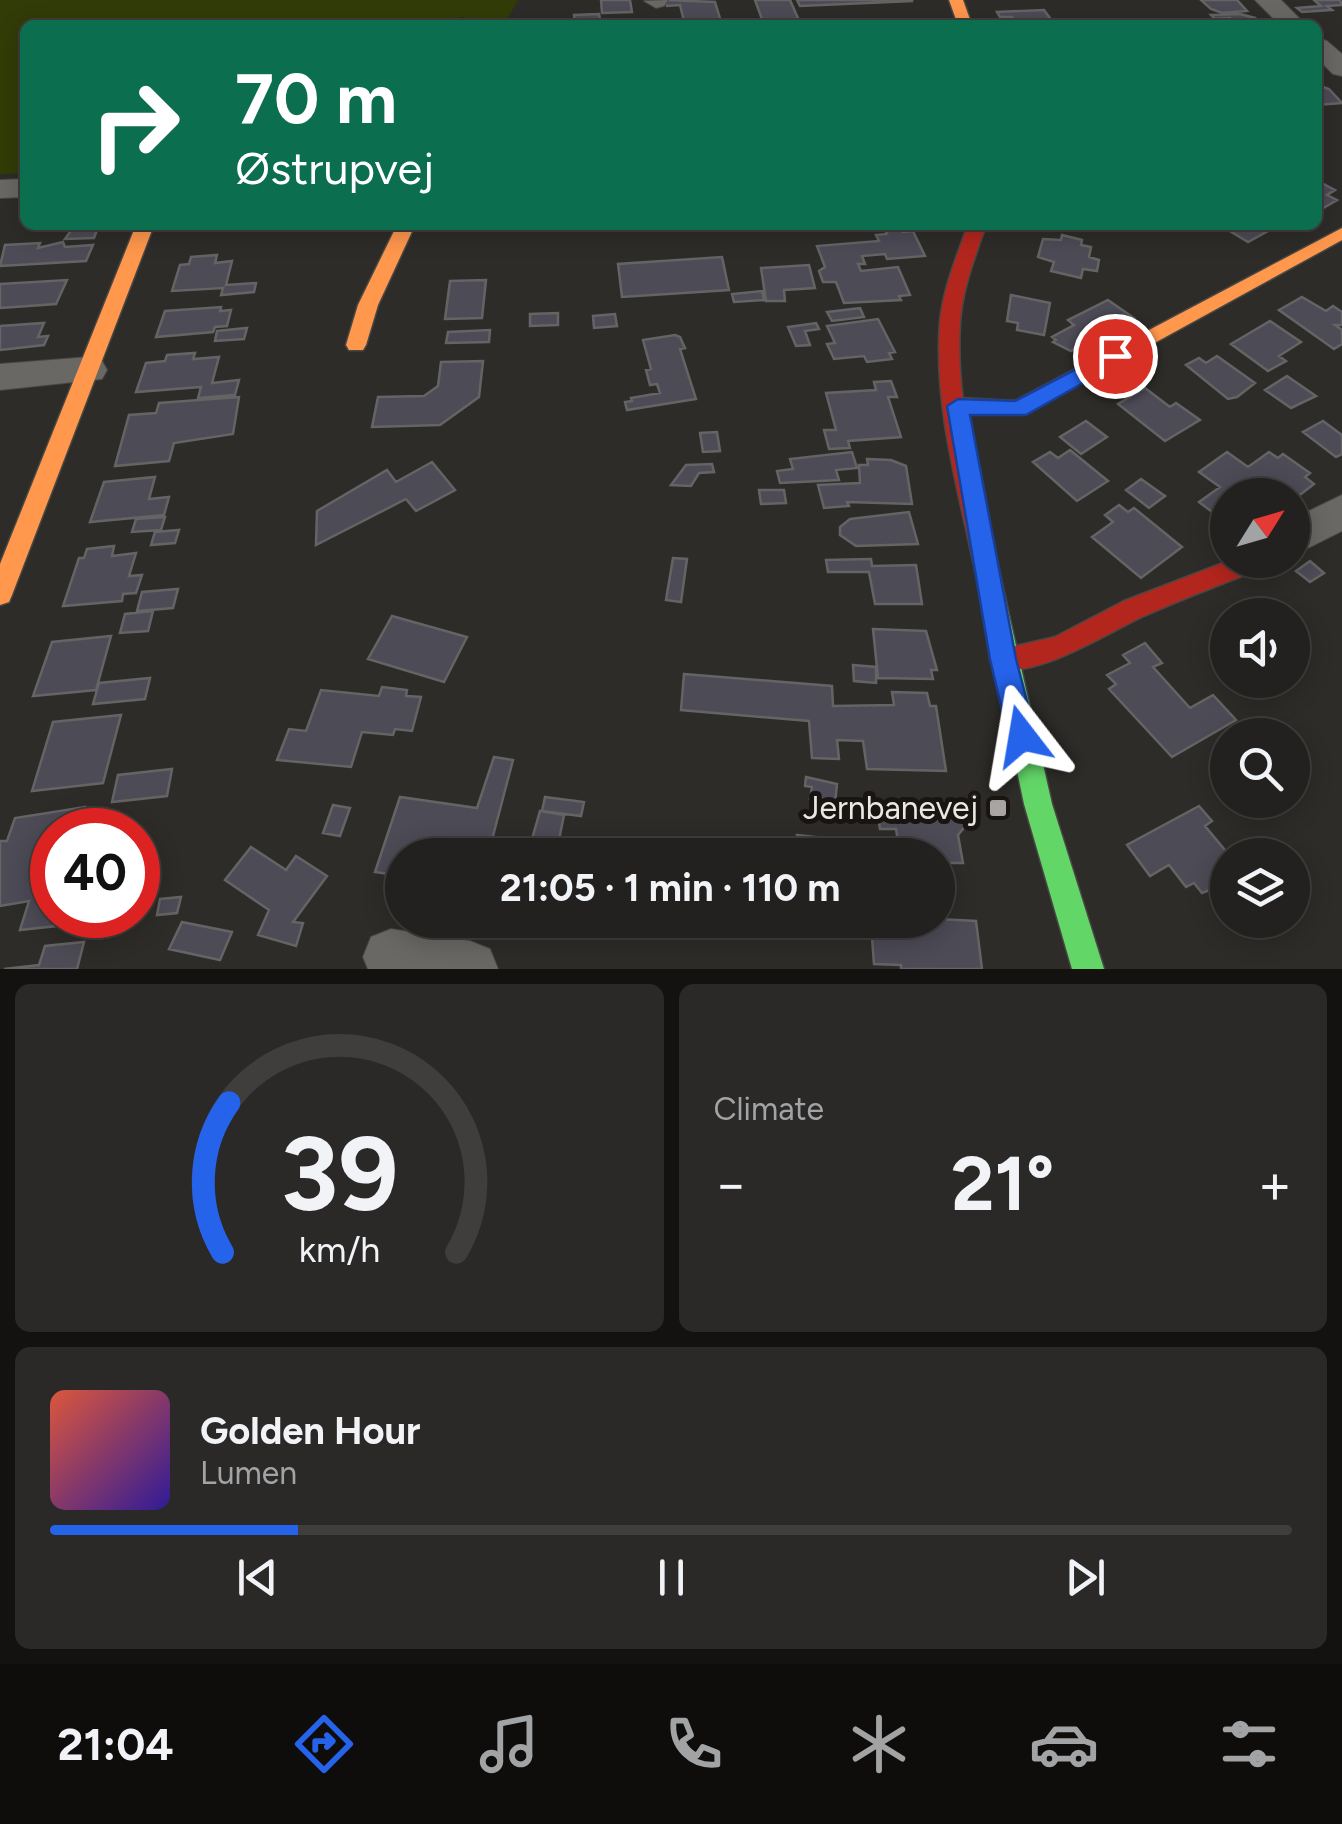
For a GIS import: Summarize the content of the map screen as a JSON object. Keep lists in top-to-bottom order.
{
  "places": {
    "transit": ["Jernbanevej"]
  },
  "north": "top right",
  "page": {
    "turn": ["70 m", "Østrupvej"],
    "limit": "40",
    "trip": "21:05 · 1 min · 110 m",
    "tile": "Climate",
    "heat": ["−", "21°", "+"],
    "song": ["Golden Hour", "Lumen"],
    "tabs": "21:04",
    "gauge": ["39", "km/h"]
  }
}
